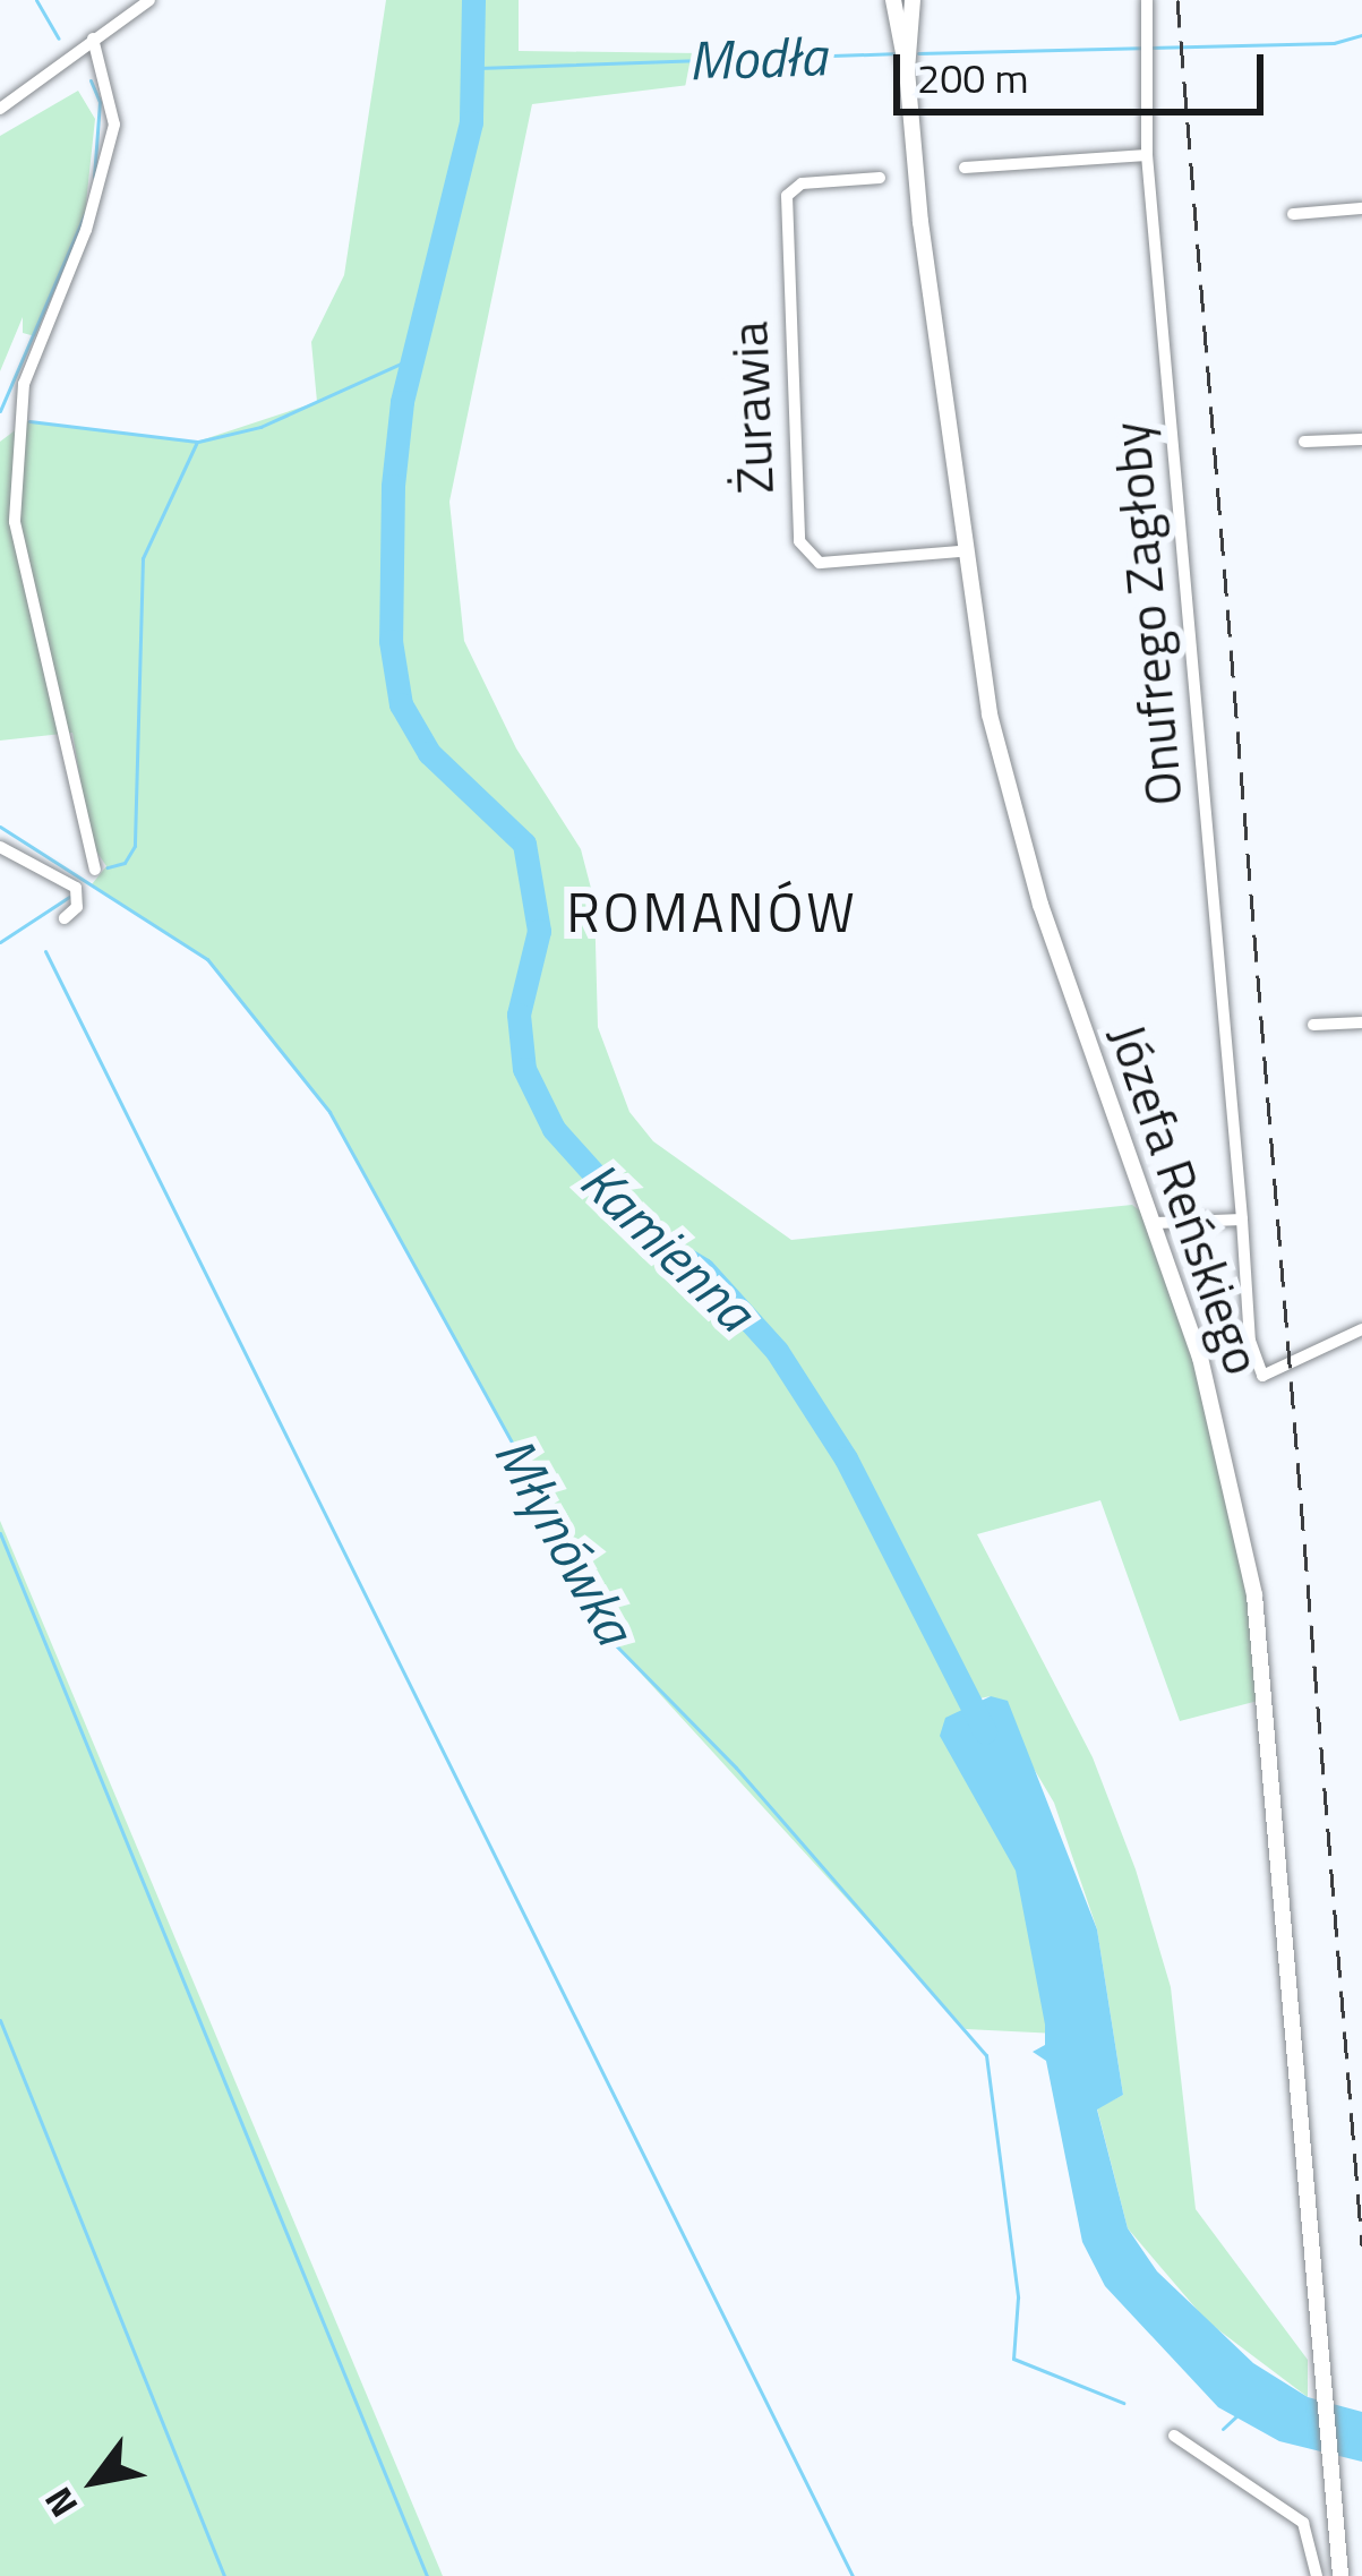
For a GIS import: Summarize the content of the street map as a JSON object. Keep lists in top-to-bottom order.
{
  "streets": {
    "main road": ["Józefa Reńskiego"],
    "street": ["Żurawia", "Onufrego Zagłoby"]
  },
  "crossings": [
    ["Żurawia", "Józefa Reńskiego"]
  ],
  "districts": ["ROMANÓW"],
  "water": ["Modła", "Kamienna", "Młynówka"],
  "scale_bar": "200 m",
  "north": "bottom left"
}
